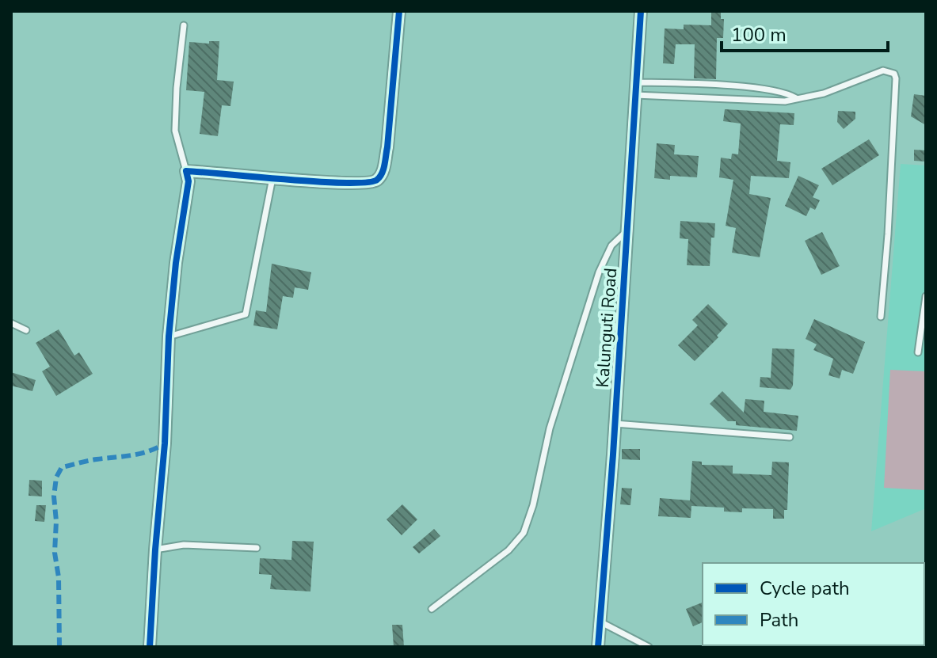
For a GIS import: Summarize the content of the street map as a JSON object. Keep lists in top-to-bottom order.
{
  "streets": {
    "street": ["Kalunguti Road"]
  },
  "legend": ["Cycle path", "Path"],
  "scale_bar": "100 m"
}
